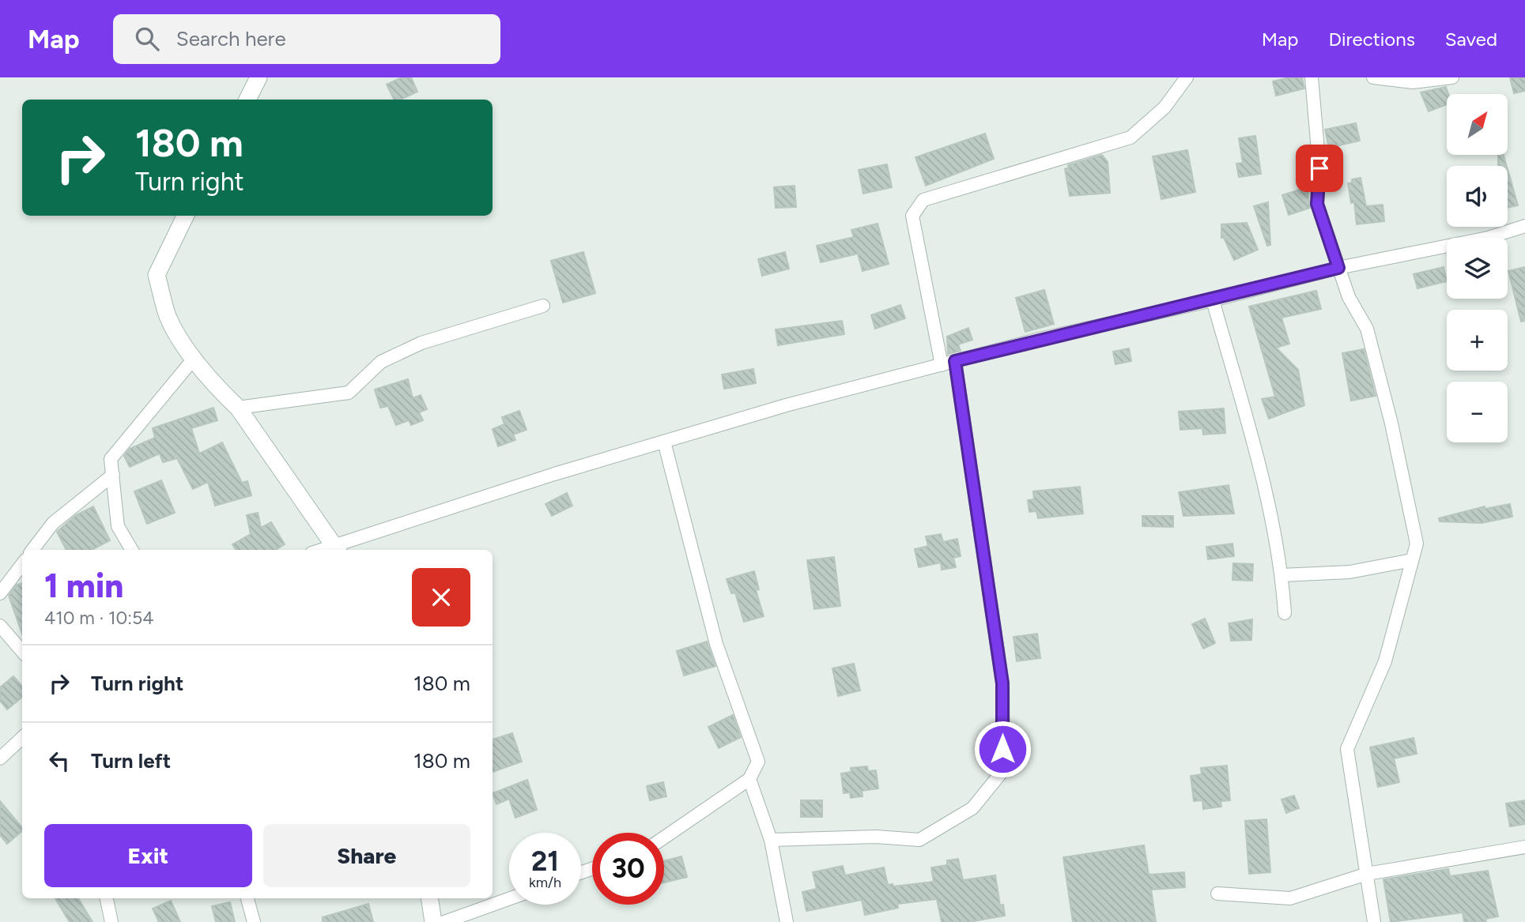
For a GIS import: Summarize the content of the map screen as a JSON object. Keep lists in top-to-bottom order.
{
  "north": "top right",
  "page": {
    "header": "Map",
    "search": "Search here",
    "nav": ["Map", "Directions", "Saved"],
    "map_buttons": ["+", "−"],
    "turn": ["180 m", "Turn right"],
    "heading": ["1 min", "410 m · 10:54"],
    "list": [
      {
        "name": "Turn right",
        "value": "180 m"
      },
      {
        "name": "Turn left",
        "value": "180 m"
      }
    ],
    "buttons": ["Exit", "Share"],
    "speed": "21 km/h",
    "limit": "30"
  }
}
